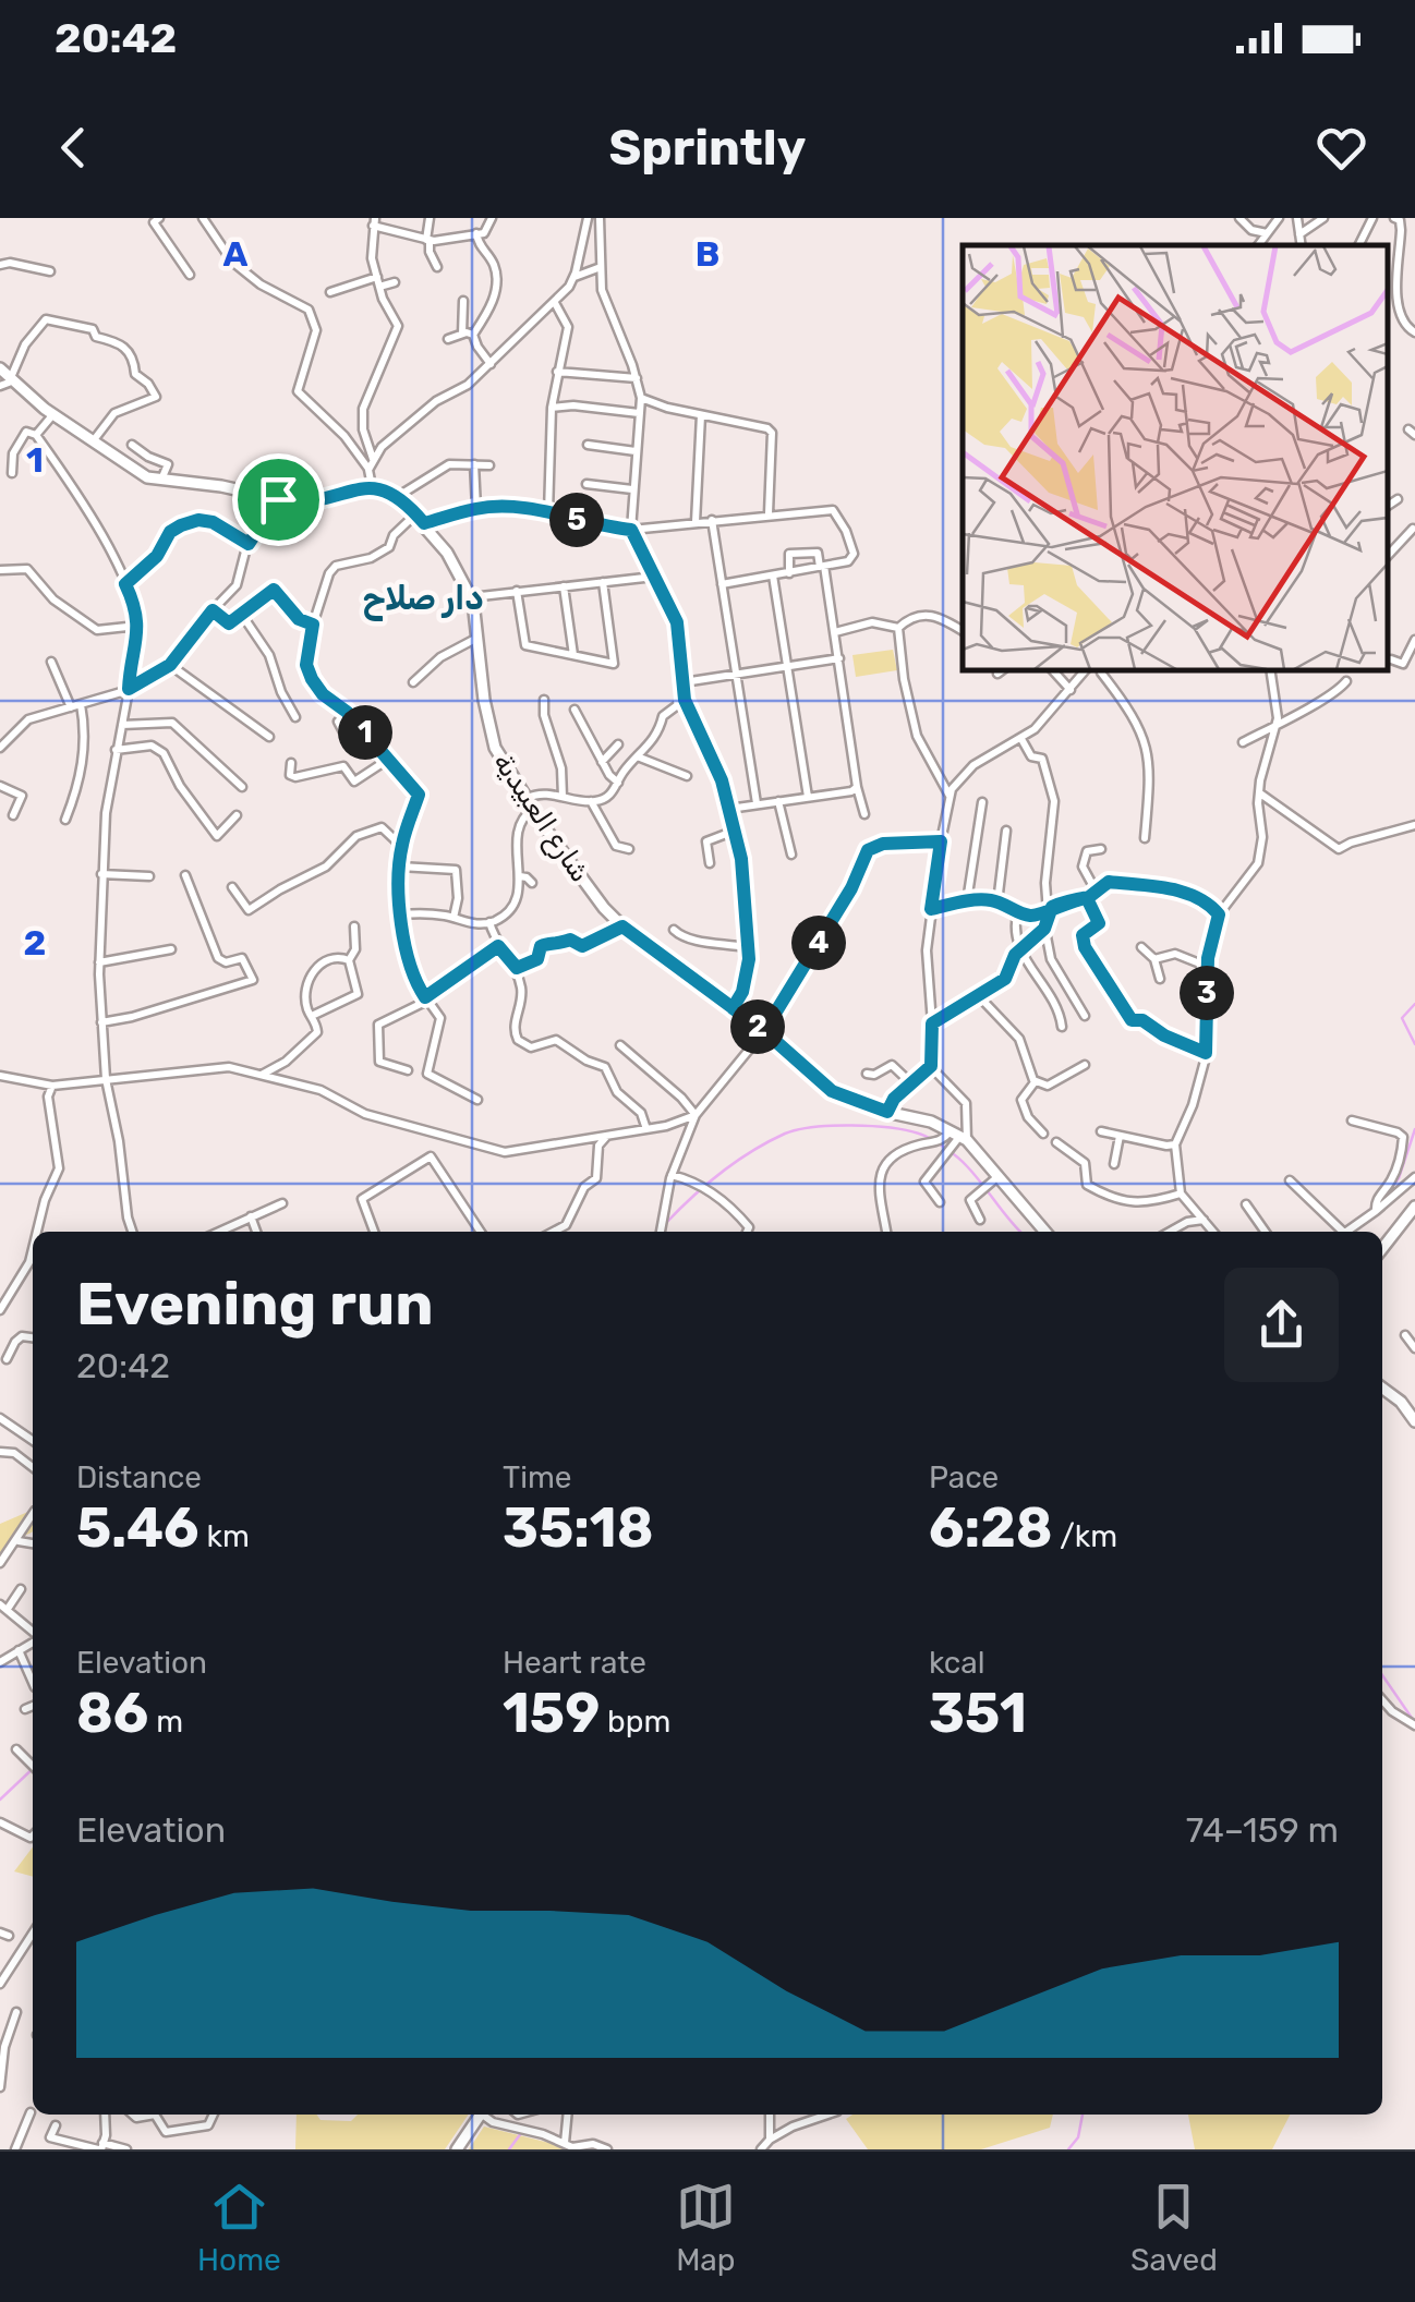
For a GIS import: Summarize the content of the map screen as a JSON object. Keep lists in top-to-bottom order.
{
  "streets": {
    "main road": ["شارع العبيدية"]
  },
  "districts": ["دار صلاح"],
  "page": {
    "status": "20:42",
    "header": "Sprintly",
    "pins": [
      "5",
      "1",
      "4",
      "3",
      "2"
    ],
    "heading": ["Evening run", "20:42"],
    "stats": [
      ["Distance", "5.46 km"],
      ["Time", "35:18"],
      ["Pace", "6:28 /km"],
      ["Elevation", "86 m"],
      ["Heart rate", "159 bpm"],
      ["kcal", "351"]
    ],
    "chart": ["Elevation", "74–159 m"],
    "tabs": ["Home", "Map", "Saved"]
  },
  "grid": {
    "columns": ["A", "B"],
    "rows": ["1", "2"]
  }
}
